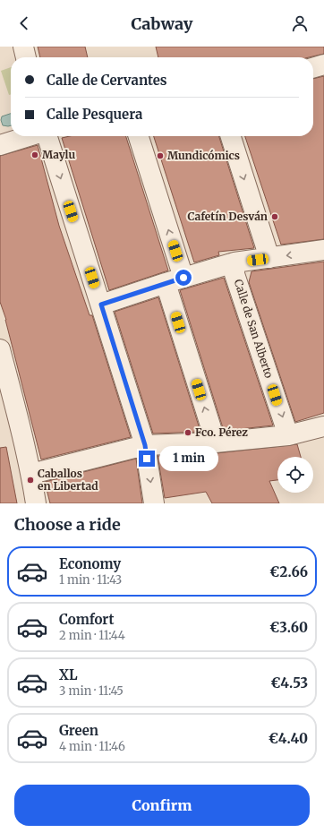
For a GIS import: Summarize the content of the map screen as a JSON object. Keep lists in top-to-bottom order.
{
  "streets": {
    "street": ["Calle de San Alberto"]
  },
  "places": [
    "Maylu",
    "Mundicómics",
    "Cafetín Desván",
    "Fco. Pérez",
    "Caballos en Libertad"
  ],
  "page": {
    "header": "Cabway",
    "banner": ["Calle de Cervantes", "Calle Pesquera"],
    "bubble": "1 min",
    "heading": "Choose a ride",
    "list": [
      {
        "name": "Economy",
        "note": "1 min · 11:43",
        "value": "€2.66"
      },
      {
        "name": "Comfort",
        "note": "2 min · 11:44",
        "value": "€3.60"
      },
      {
        "name": "XL",
        "note": "3 min · 11:45",
        "value": "€4.53"
      },
      {
        "name": "Green",
        "note": "4 min · 11:46",
        "value": "€4.40"
      }
    ],
    "buttons": "Confirm"
  }
}
